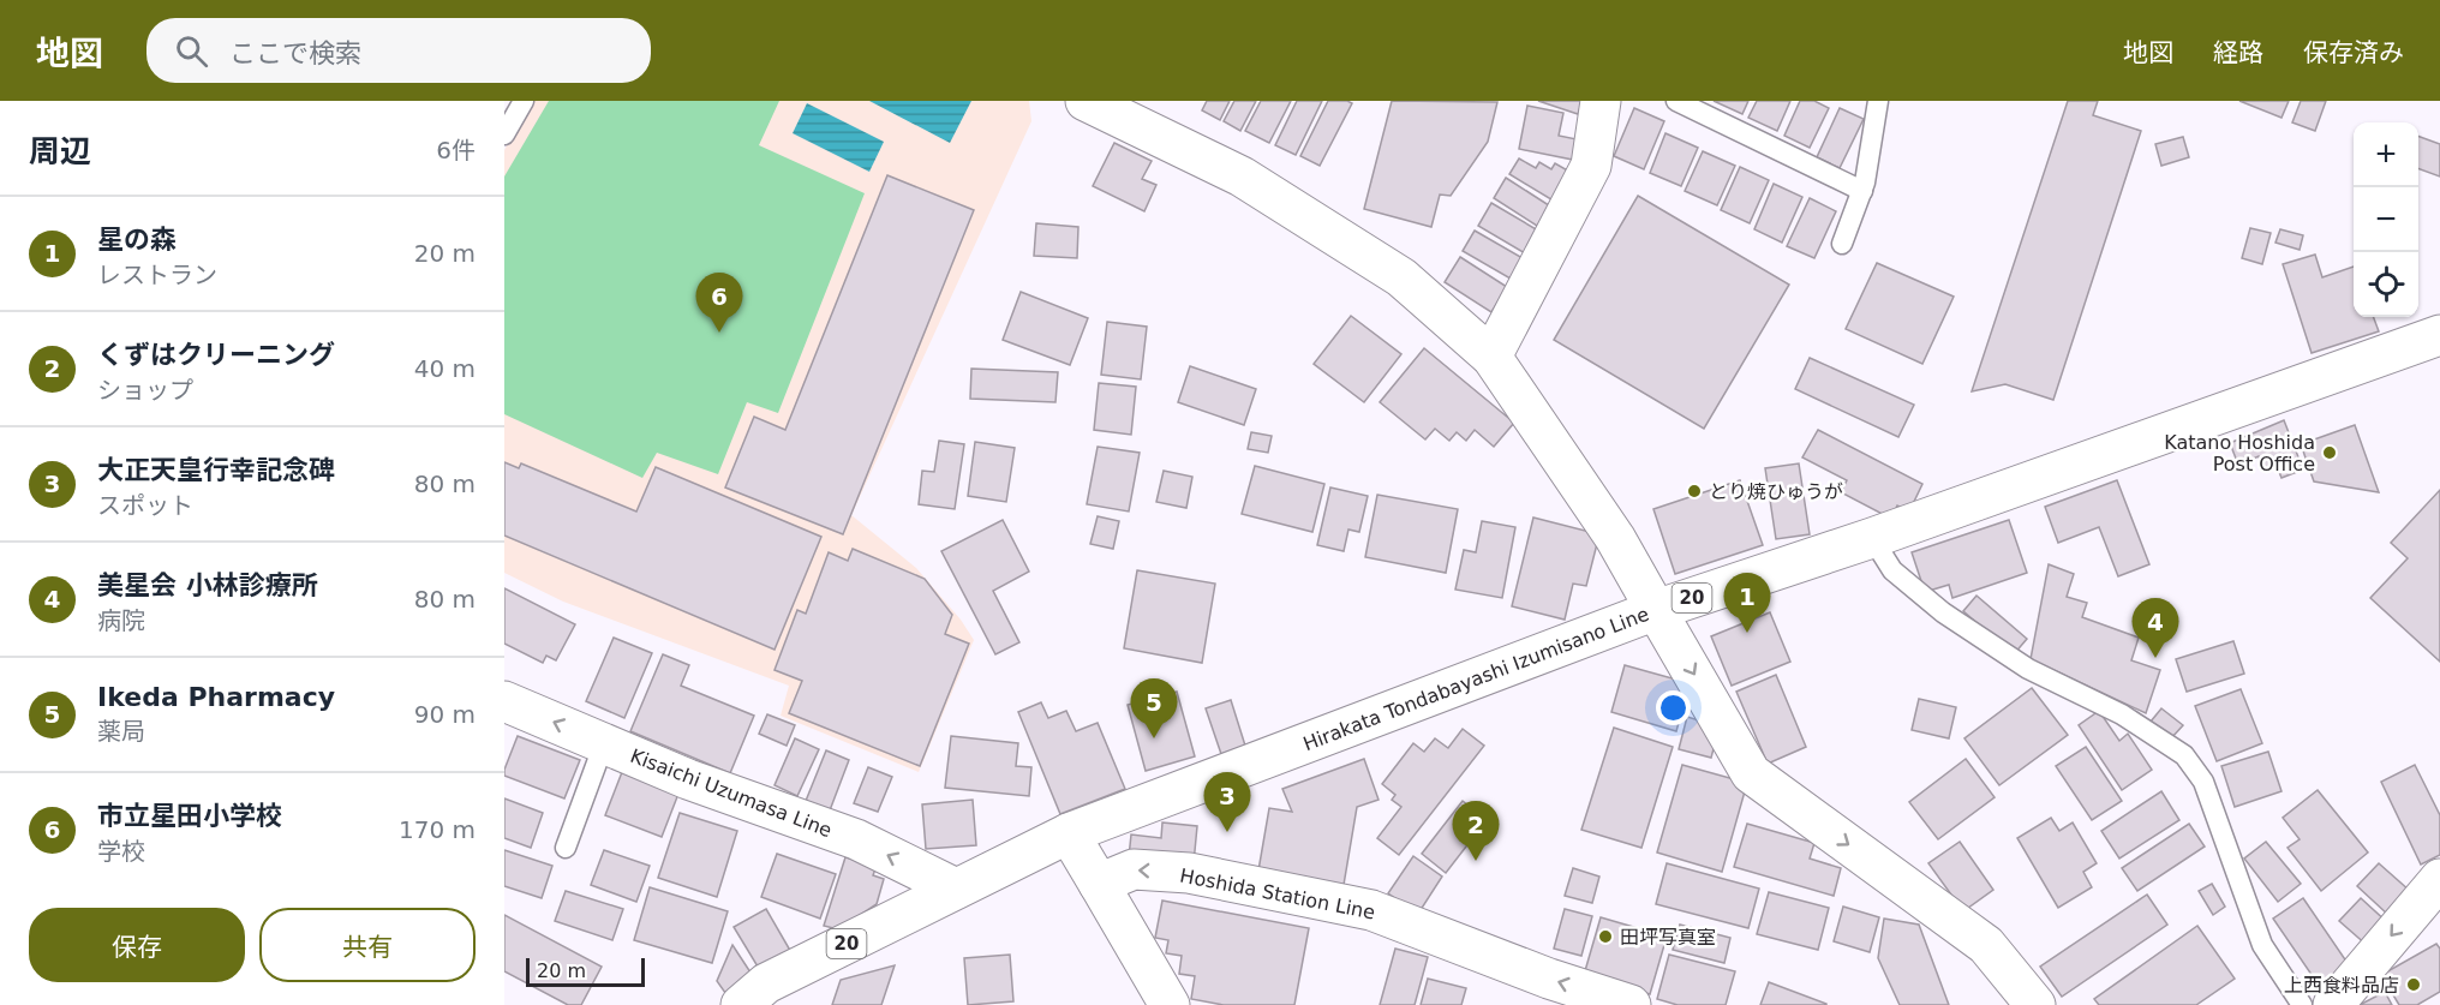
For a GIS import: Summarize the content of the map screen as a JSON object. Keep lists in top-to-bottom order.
{
  "streets": {
    "main road": [
      "20",
      "Hirakata Tondabayashi Izumisano Line",
      "Kisaichi Uzumasa Line",
      "Hoshida Station Line"
    ]
  },
  "crossings": [
    ["Hirakata Tondabayashi Izumisano Line", "Kisaichi Uzumasa Line"]
  ],
  "one_way": ["Kisaichi Uzumasa Line", "Hoshida Station Line"],
  "places": [
    "Katano Hoshida Post Office",
    "とり焼ひゅうが",
    "田坪写真室",
    "上西食料品店"
  ],
  "scale_bar": "20 m",
  "page": {
    "header": "地図",
    "search": "ここで検索",
    "nav": ["地図", "経路", "保存済み"],
    "heading": ["周辺", "6件"],
    "map_buttons": ["+", "−"],
    "list": [
      {
        "mark": "1",
        "name": "星の森",
        "note": "レストラン",
        "value": "20 m"
      },
      {
        "mark": "2",
        "name": "くずはクリーニング",
        "note": "ショップ",
        "value": "40 m"
      },
      {
        "mark": "3",
        "name": "大正天皇行幸記念碑",
        "note": "スポット",
        "value": "80 m"
      },
      {
        "mark": "4",
        "name": "美星会 小林診療所",
        "note": "病院",
        "value": "80 m"
      },
      {
        "mark": "5",
        "name": "Ikeda Pharmacy",
        "note": "薬局",
        "value": "90 m"
      },
      {
        "mark": "6",
        "name": "市立星田小学校",
        "note": "学校",
        "value": "170 m"
      }
    ],
    "pins": [
      "6",
      "1",
      "4",
      "5",
      "3",
      "2"
    ],
    "buttons": ["保存", "共有"],
    "scale": "20 m"
  }
}
